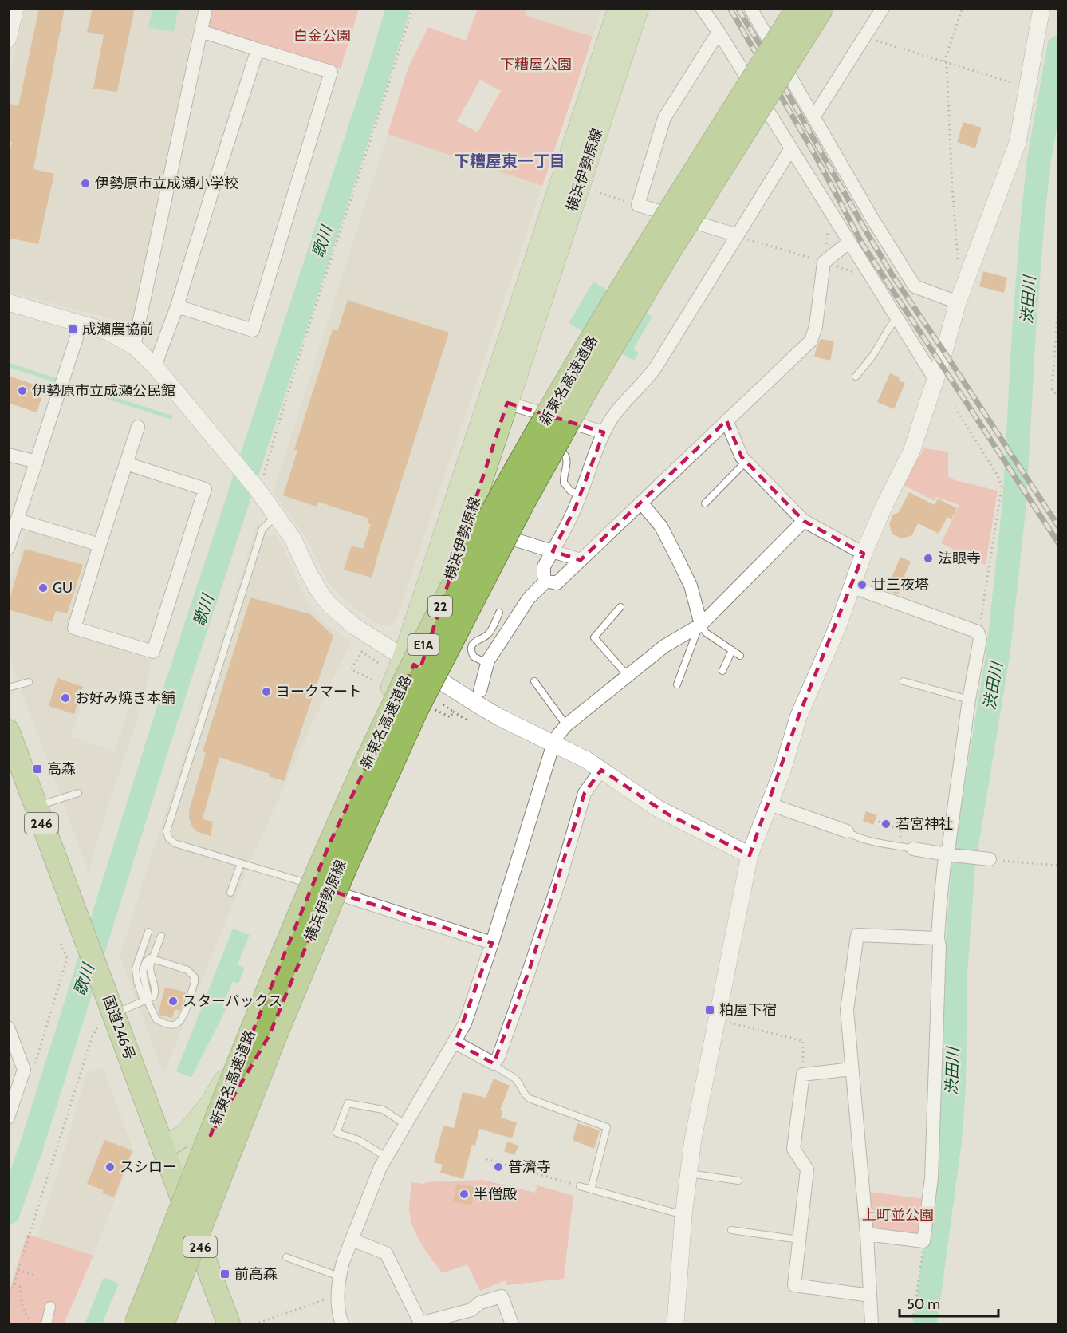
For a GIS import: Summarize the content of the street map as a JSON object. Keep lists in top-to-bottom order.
{
  "streets": {
    "highway": [
      "新東名高速道路",
      "E1A",
      "246",
      "国道246号"
    ],
    "main road": ["横浜伊勢原線", "22"]
  },
  "crossings": [
    ["横浜伊勢原線", "国道246号"]
  ],
  "districts": ["下糟屋東一丁目"],
  "water": ["歌川", "渋田川"],
  "parks": ["白金公園", "下糟屋公園", "上町並公園"],
  "places": {
    "other": [
      "伊勢原市立成瀬小学校",
      "伊勢原市立成瀬公民館",
      "法眼寺",
      "廿三夜塔",
      "GU",
      "ヨークマート",
      "お好み焼き本舗",
      "若宮神社",
      "スターバックス",
      "スシロー",
      "普濟寺",
      "半僧殿"
    ],
    "transit": [
      "成瀬農協前",
      "高森",
      "粕屋下宿",
      "前高森"
    ]
  },
  "scale_bar": "50 m"
}
